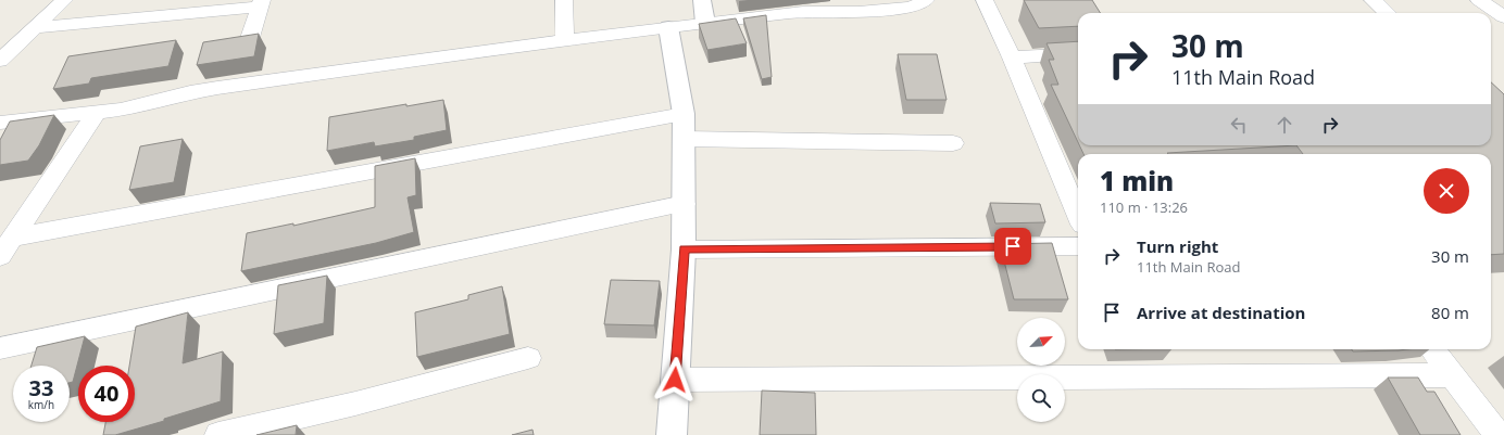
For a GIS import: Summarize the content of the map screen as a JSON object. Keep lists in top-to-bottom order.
{
  "north": "top right",
  "page": {
    "turn": ["30 m", "11th Main Road"],
    "heading": ["1 min", "110 m · 13:26"],
    "list": [
      {
        "name": "Turn right",
        "note": "11th Main Road",
        "value": "30 m"
      },
      {
        "name": "Arrive at destination",
        "value": "80 m"
      }
    ],
    "speed": "33 km/h",
    "limit": "40"
  }
}
